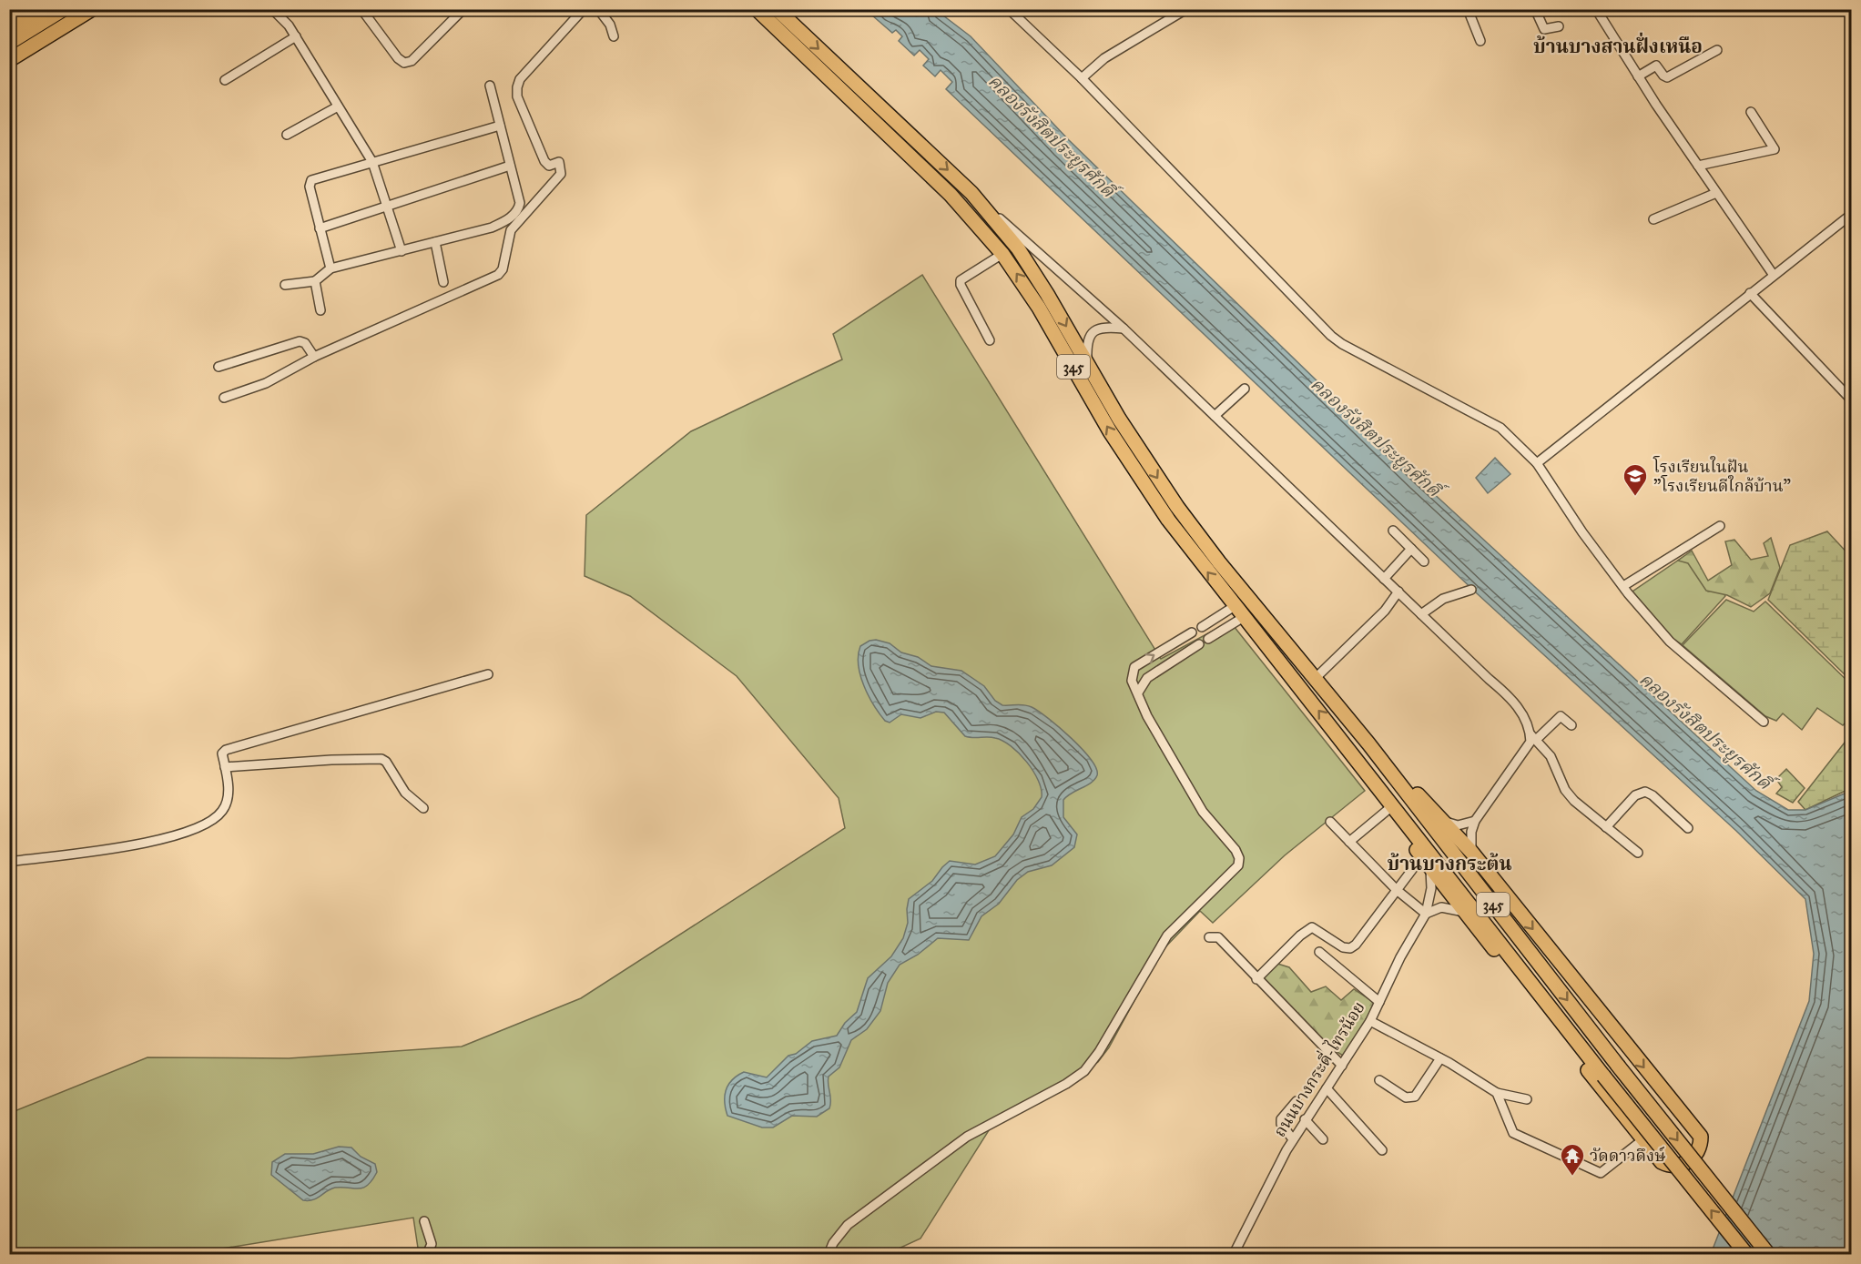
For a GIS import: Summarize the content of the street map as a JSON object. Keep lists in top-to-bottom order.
{
  "streets": {
    "main road": ["345"],
    "street": ["ถนนบางกระดี่-ไทรน้อย"]
  },
  "districts": ["บ้านบางสานฝั่งเหนือ", "บ้านบางกระต้น"],
  "water": ["คลองรังสิตประยูรศักดิ์"],
  "places": {
    "school or university": ["โรงเรียนในฝัน \"โรงเรียนดีใกล้บ้าน\""],
    "temple": ["วัดดาวดึงษ์"]
  }
}
